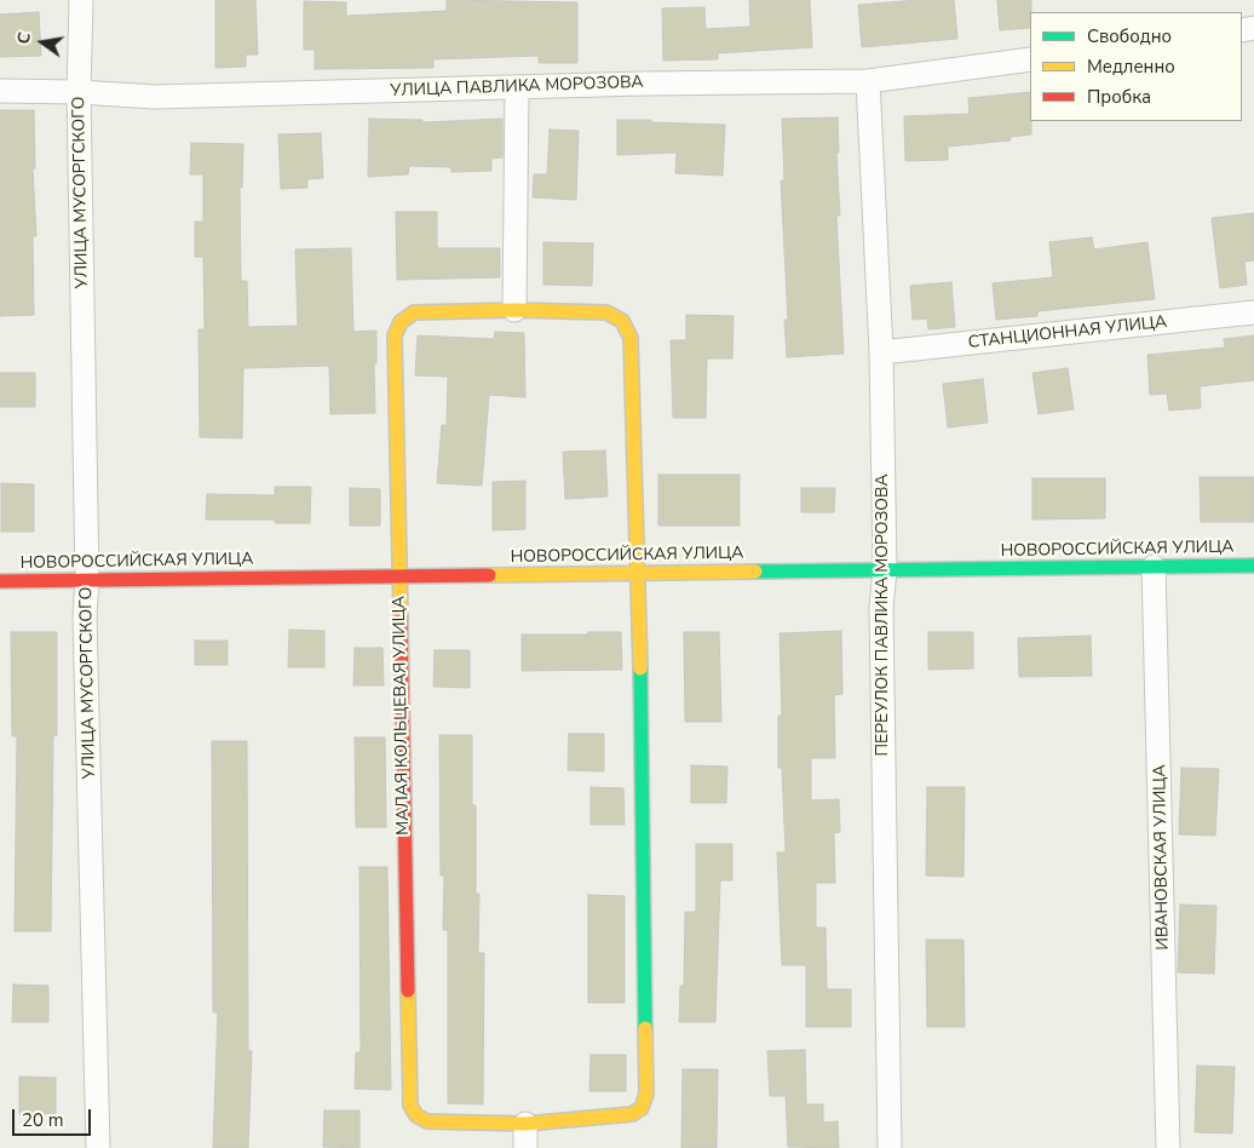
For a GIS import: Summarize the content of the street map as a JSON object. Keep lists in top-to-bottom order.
{
  "streets": {
    "street": [
      "УЛИЦА ПАВЛИКА МОРОЗОВА",
      "УЛИЦА МУСОРГСКОГО",
      "СТАНЦИОННАЯ УЛИЦА",
      "НОВОРОССИЙСКАЯ УЛИЦА",
      "ПЕРЕУЛОК ПАВЛИКА МОРОЗОВА",
      "МАЛАЯ КОЛЬЦЕВАЯ УЛИЦА",
      "ИВАНОВСКАЯ УЛИЦА"
    ]
  },
  "crossings": [
    ["УЛИЦА ПАВЛИКА МОРОЗОВА", "УЛИЦА МУСОРГСКОГО"],
    ["УЛИЦА ПАВЛИКА МОРОЗОВА", "ПЕРЕУЛОК ПАВЛИКА МОРОЗОВА"],
    ["УЛИЦА МУСОРГСКОГО", "НОВОРОССИЙСКАЯ УЛИЦА"],
    ["СТАНЦИОННАЯ УЛИЦА", "ПЕРЕУЛОК ПАВЛИКА МОРОЗОВА"],
    ["НОВОРОССИЙСКАЯ УЛИЦА", "ПЕРЕУЛОК ПАВЛИКА МОРОЗОВА"],
    ["НОВОРОССИЙСКАЯ УЛИЦА", "МАЛАЯ КОЛЬЦЕВАЯ УЛИЦА"],
    ["НОВОРОССИЙСКАЯ УЛИЦА", "ИВАНОВСКАЯ УЛИЦА"]
  ],
  "legend": ["Свободно", "Медленно", "Пробка"],
  "scale_bar": "20 m",
  "north": "left"
}
